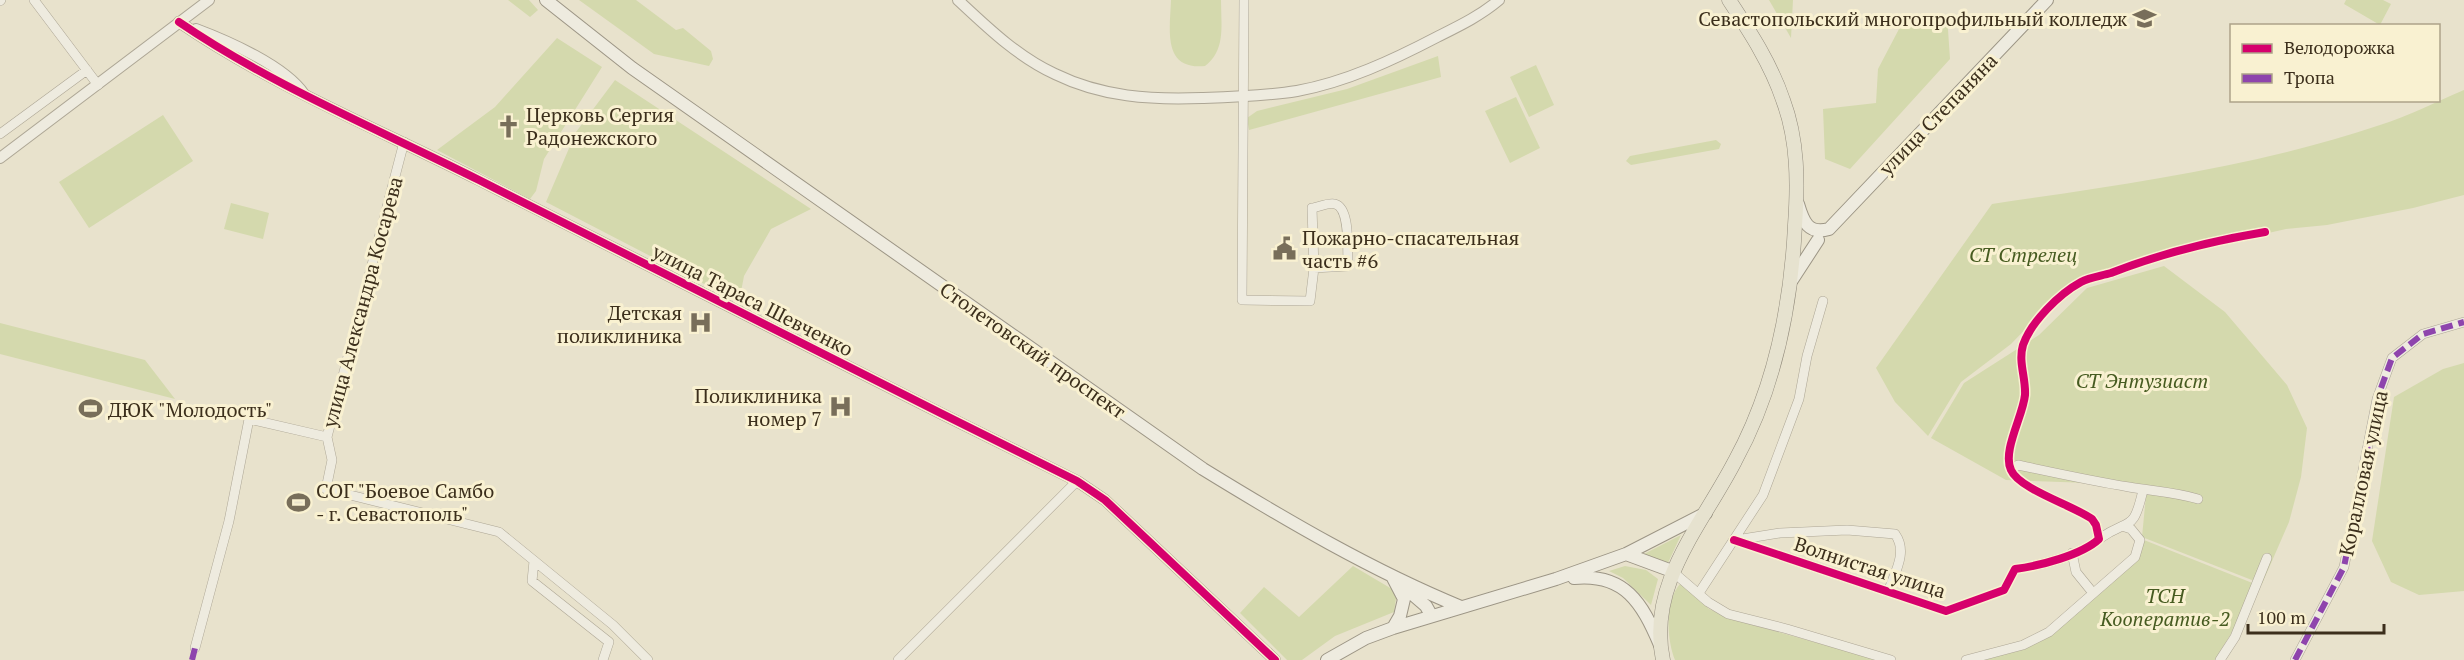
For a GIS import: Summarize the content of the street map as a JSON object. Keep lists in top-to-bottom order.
{
  "streets": {
    "main road": ["улица Степаняна", "Столетовский проспект"],
    "street": [
      "улица Тараса Шевченко",
      "улица Александра Косарева",
      "Коралловая улица",
      "Волнистая улица"
    ]
  },
  "crossings": [
    ["улица Тараса Шевченко", "улица Александра Косарева"]
  ],
  "parks": ["СТ Стрелец", "СТ Энтузиаст", "ТСН Кооператив-2"],
  "places": {
    "school or university": ["Севастопольский многопрофильный колледж"],
    "church": ["Церковь Сергия Радонежского"],
    "public building": ["Пожарно-спасательная часть #6"],
    "hospital": ["Детская поликлиника", "Поликлиника номер 7"],
    "sports": ["ДЮК \"Молодость\"", "СОГ \"Боевое Самбо - г. Севастополь\""]
  },
  "legend": ["Велодорожка", "Тропа"],
  "scale_bar": "100 m"
}
